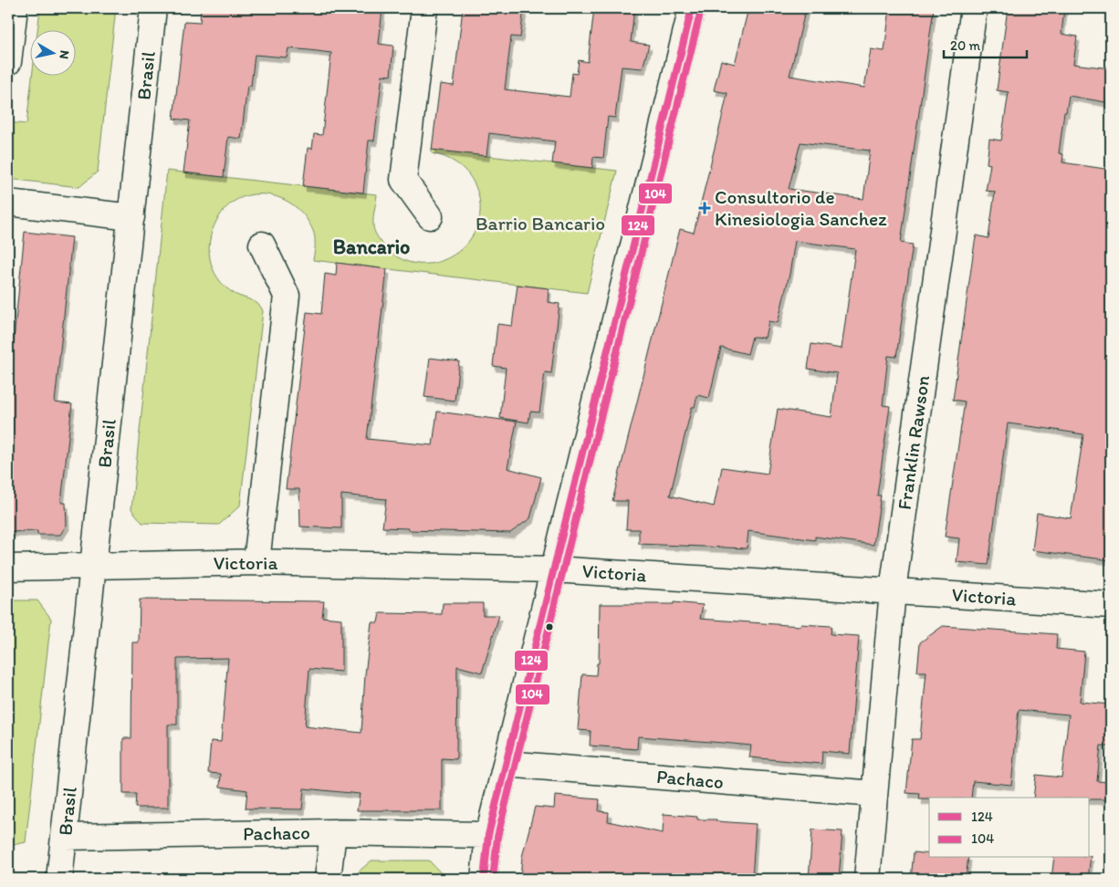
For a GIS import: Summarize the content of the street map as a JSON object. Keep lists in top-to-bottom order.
{
  "streets": {
    "street": [
      "Brasil",
      "Franklin Rawson",
      "Victoria",
      "Pachaco"
    ]
  },
  "crossings": [
    ["Brasil", "Victoria"],
    ["Brasil", "Pachaco"],
    ["Franklin Rawson", "Victoria"],
    ["Franklin Rawson", "Pachaco"]
  ],
  "districts": ["Bancario"],
  "parks": ["Barrio Bancario"],
  "places": {
    "health": ["Consultorio de Kinesiologia Sanchez"]
  },
  "lines": ["transit line 124", "transit line 104"],
  "legend": ["124", "104"],
  "scale_bar": "20 m",
  "north": "right"
}
